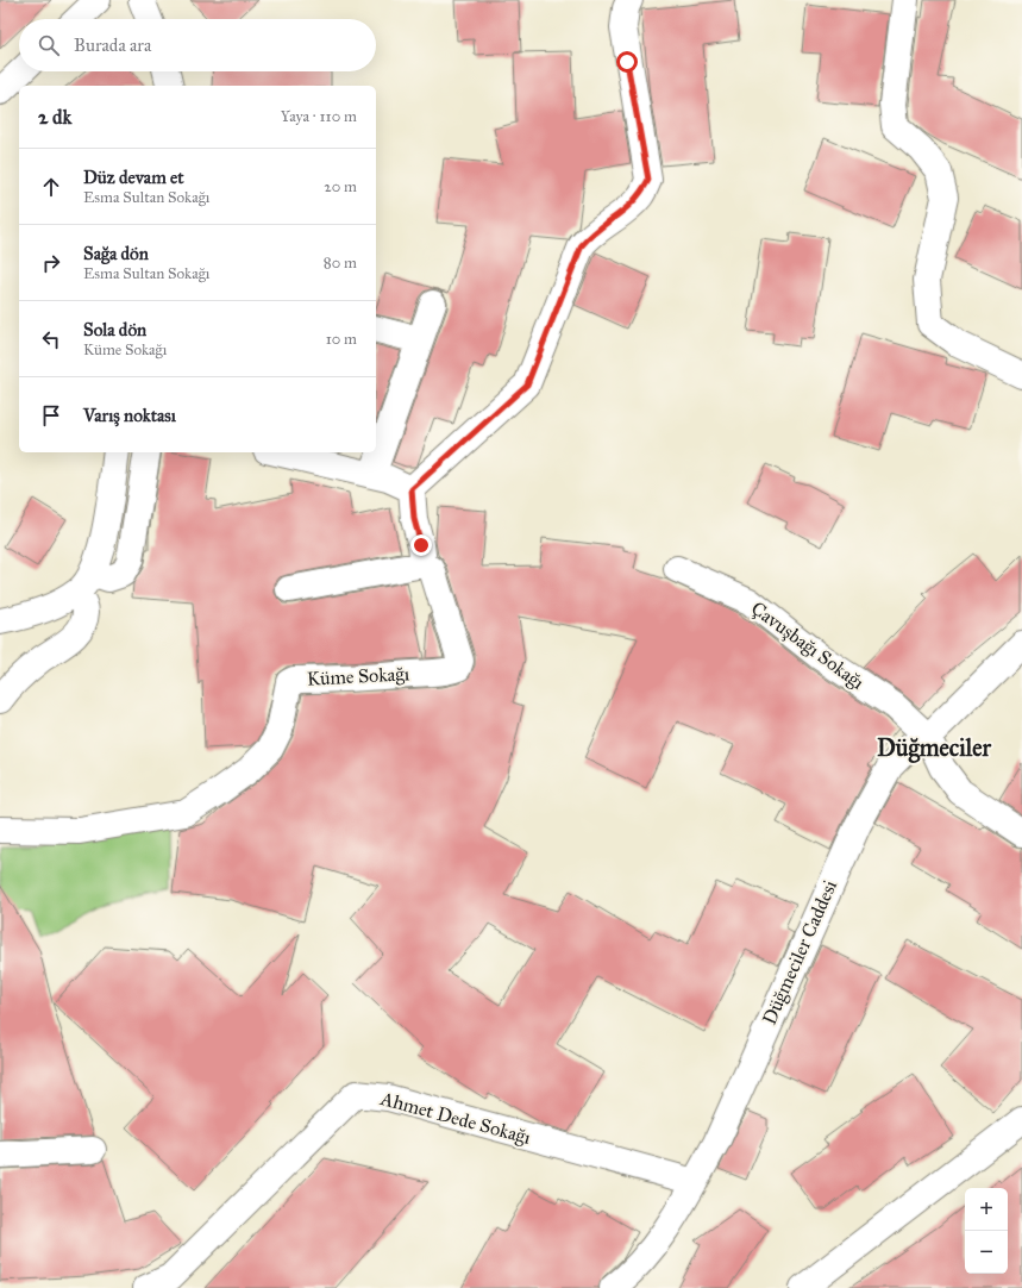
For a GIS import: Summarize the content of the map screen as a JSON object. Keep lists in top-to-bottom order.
{
  "streets": {
    "street": [
      "Çavuşbağı Sokağı",
      "Küme Sokağı",
      "Düğmeciler Caddesi",
      "Ahmet Dede Sokağı"
    ]
  },
  "crossings": [
    ["Çavuşbağı Sokağı", "Düğmeciler Caddesi"],
    ["Düğmeciler Caddesi", "Ahmet Dede Sokağı"]
  ],
  "districts": ["Düğmeciler"],
  "page": {
    "search": "Burada ara",
    "heading": ["2 dk", "Yaya · 110 m"],
    "list": [
      ["Düz devam et", "Esma Sultan Sokağı", "20 m"],
      ["Sağa dön", "Esma Sultan Sokağı", "80 m"],
      ["Sola dön", "Küme Sokağı", "10 m"],
      "Varış noktası"
    ],
    "map_buttons": ["+", "−"]
  }
}
